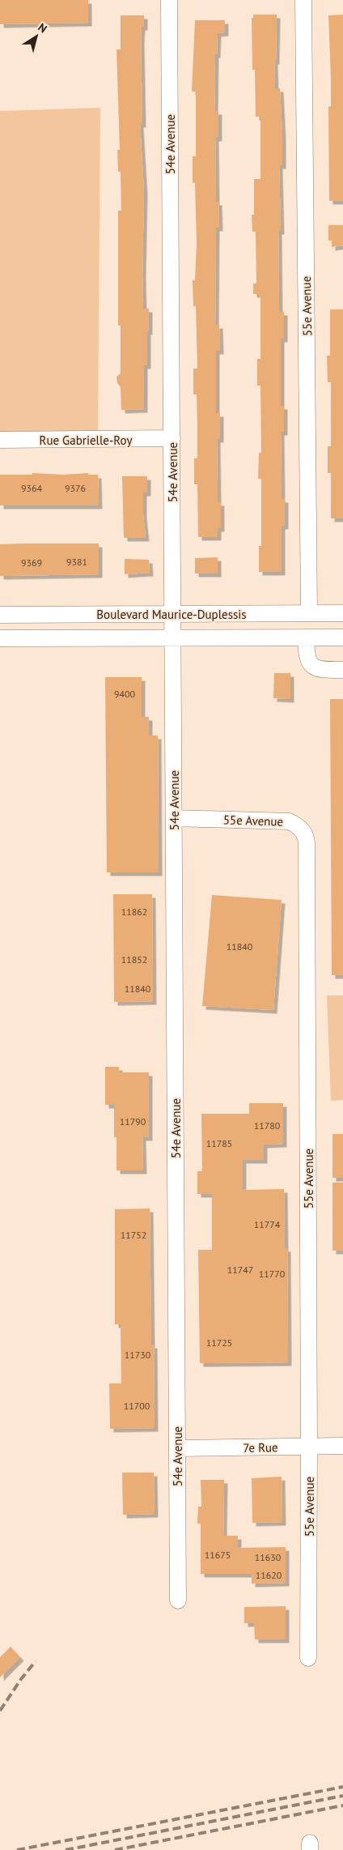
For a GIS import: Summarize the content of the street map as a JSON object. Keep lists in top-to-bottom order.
{
  "streets": {
    "street": [
      "54e Avenue",
      "55e Avenue",
      "Rue Gabrielle-Roy",
      "Boulevard Maurice-Duplessis",
      "7e Rue"
    ]
  },
  "crossings": [
    ["54e Avenue", "55e Avenue"],
    ["54e Avenue", "Rue Gabrielle-Roy"],
    ["54e Avenue", "Boulevard Maurice-Duplessis"],
    ["54e Avenue", "7e Rue"],
    ["55e Avenue", "Boulevard Maurice-Duplessis"],
    ["55e Avenue", "7e Rue"]
  ],
  "house_numbers": [
    "9364",
    "9376",
    "9381",
    "9369",
    "9400",
    "11862",
    "11840",
    "11852",
    "11840",
    "11790",
    "11780",
    "11785",
    "11774",
    "11752",
    "11747",
    "11770",
    "11725",
    "11730",
    "11700",
    "11675",
    "11630",
    "11620"
  ],
  "north": "top right"
}
